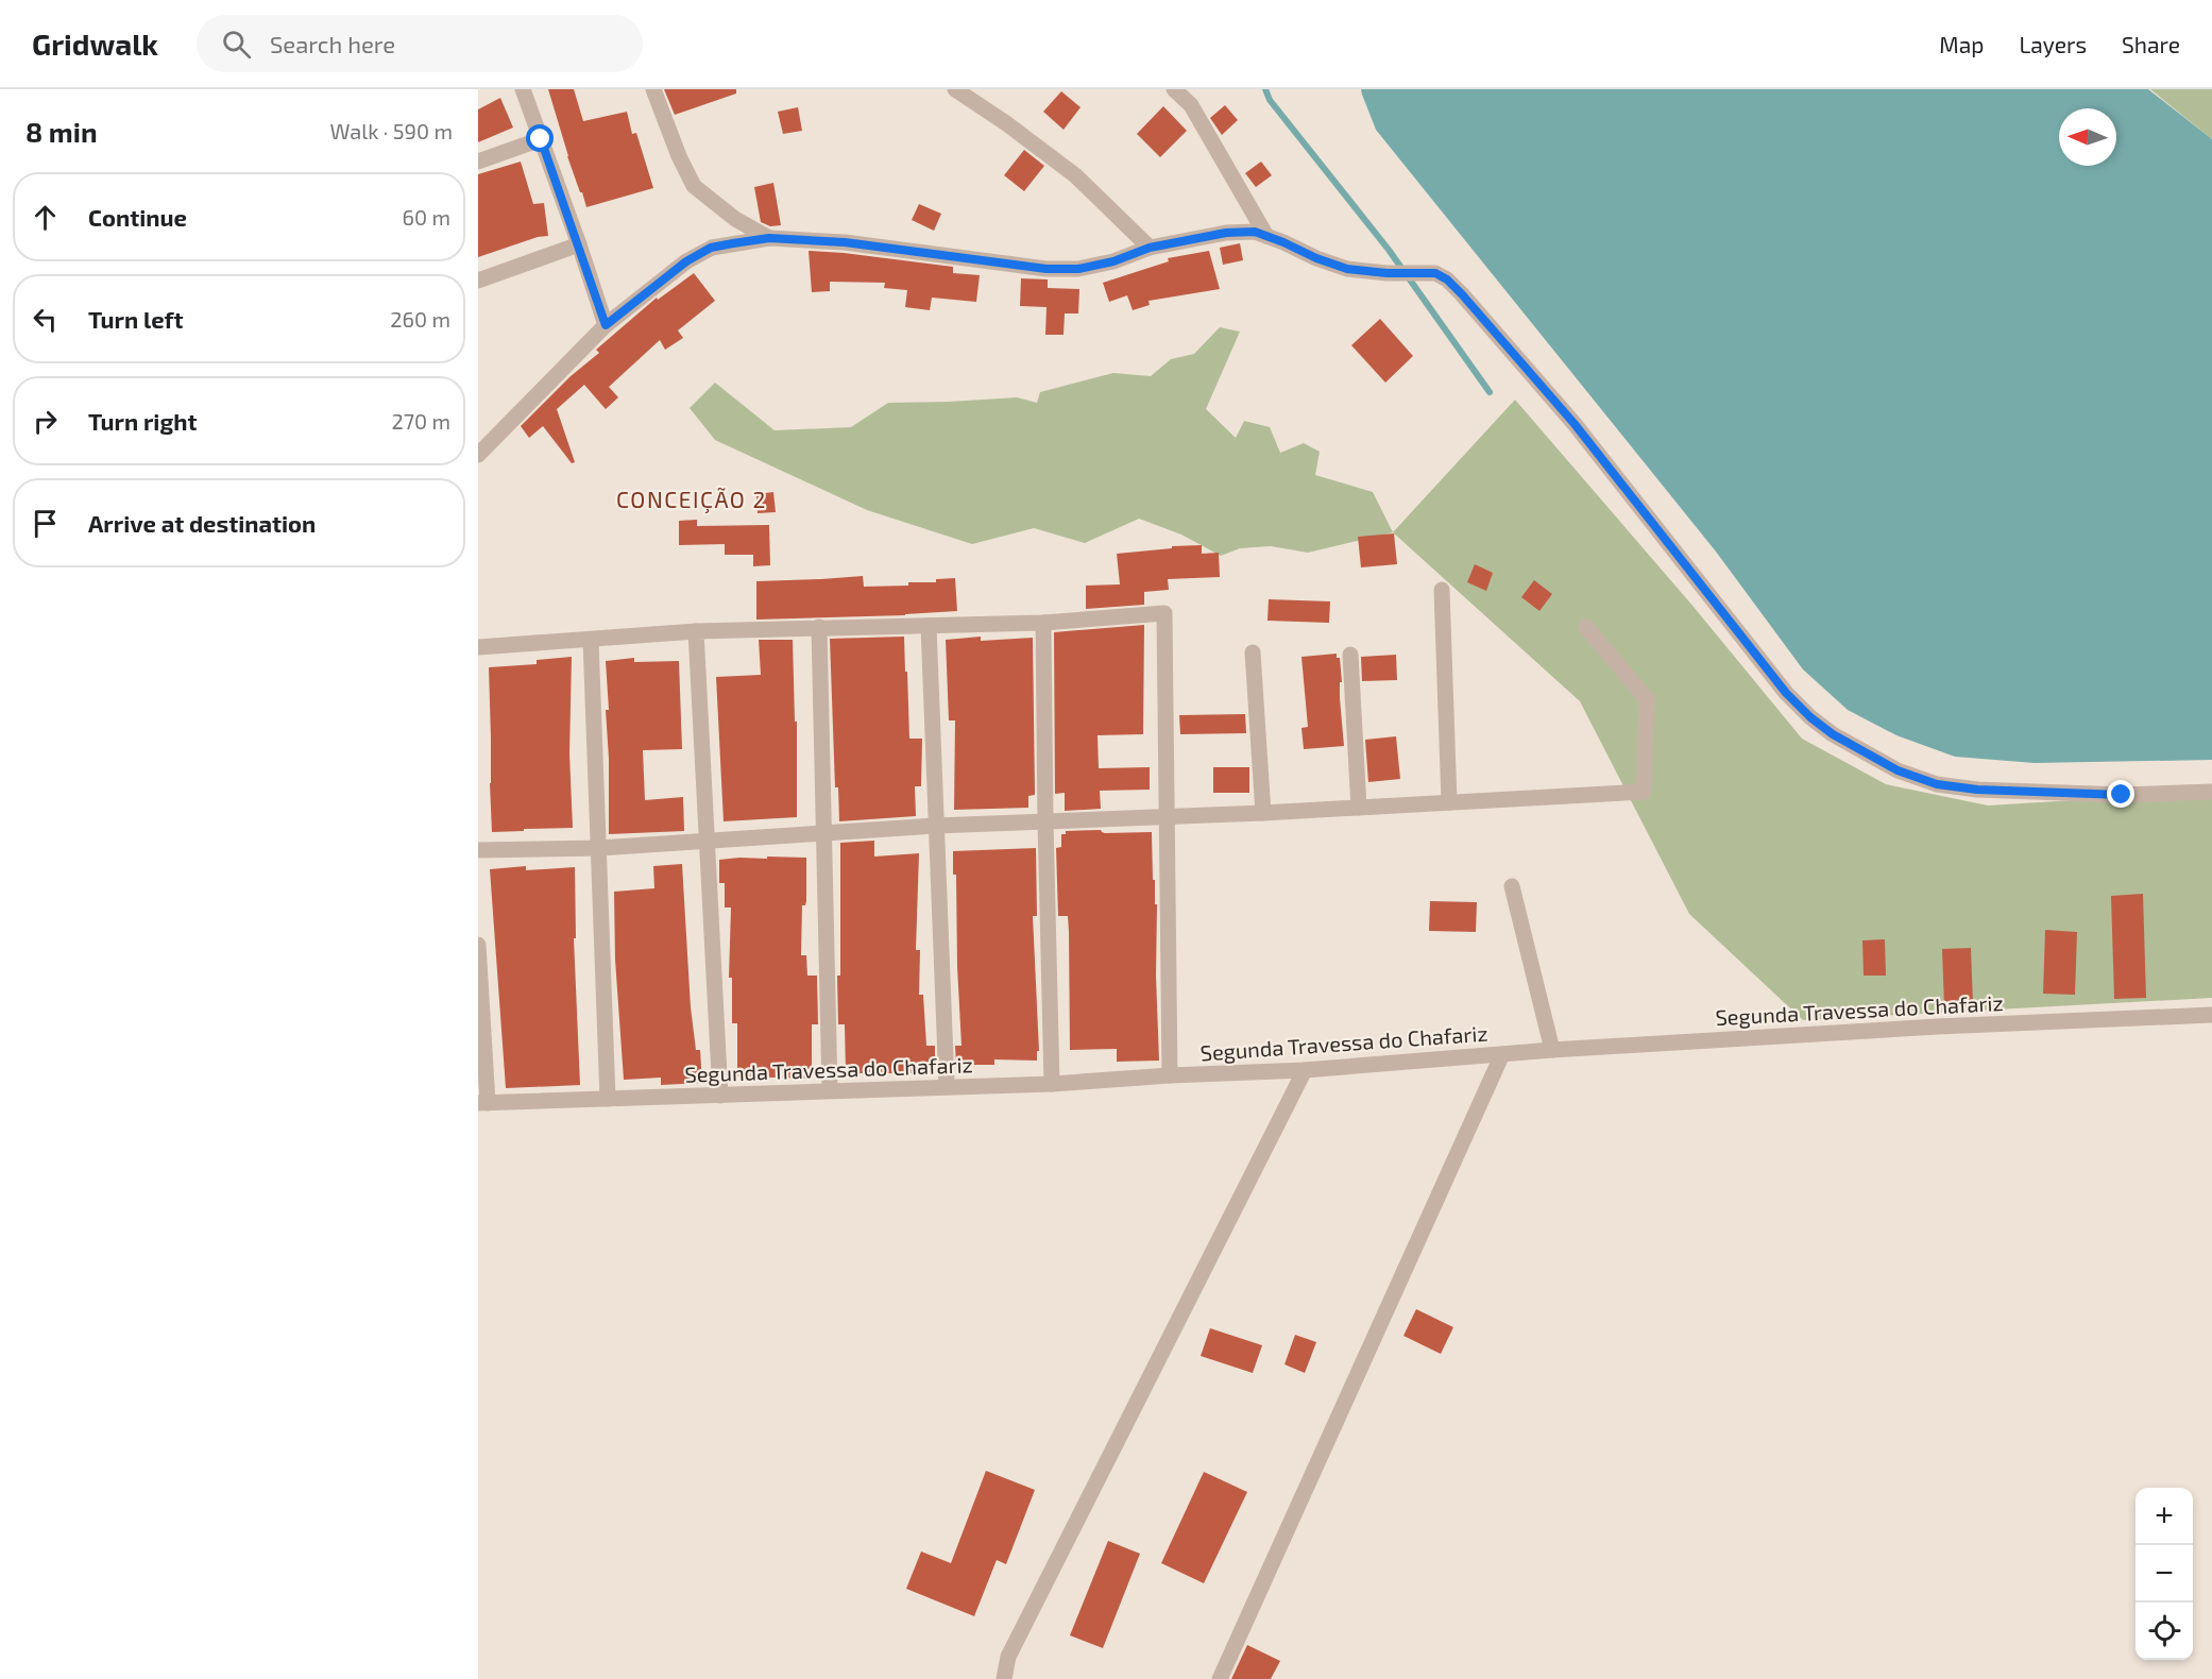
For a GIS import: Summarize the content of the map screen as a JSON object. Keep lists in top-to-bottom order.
{
  "streets": {
    "street": ["Segunda Travessa do Chafariz"]
  },
  "districts": ["CONCEIÇÃO 2"],
  "north": "left",
  "page": {
    "header": "Gridwalk",
    "search": "Search here",
    "nav": ["Map", "Layers", "Share"],
    "heading": ["8 min", "Walk · 590 m"],
    "list": [
      ["Continue", "60 m"],
      ["Turn left", "260 m"],
      ["Turn right", "270 m"],
      "Arrive at destination"
    ],
    "map_buttons": ["+", "−"]
  }
}
